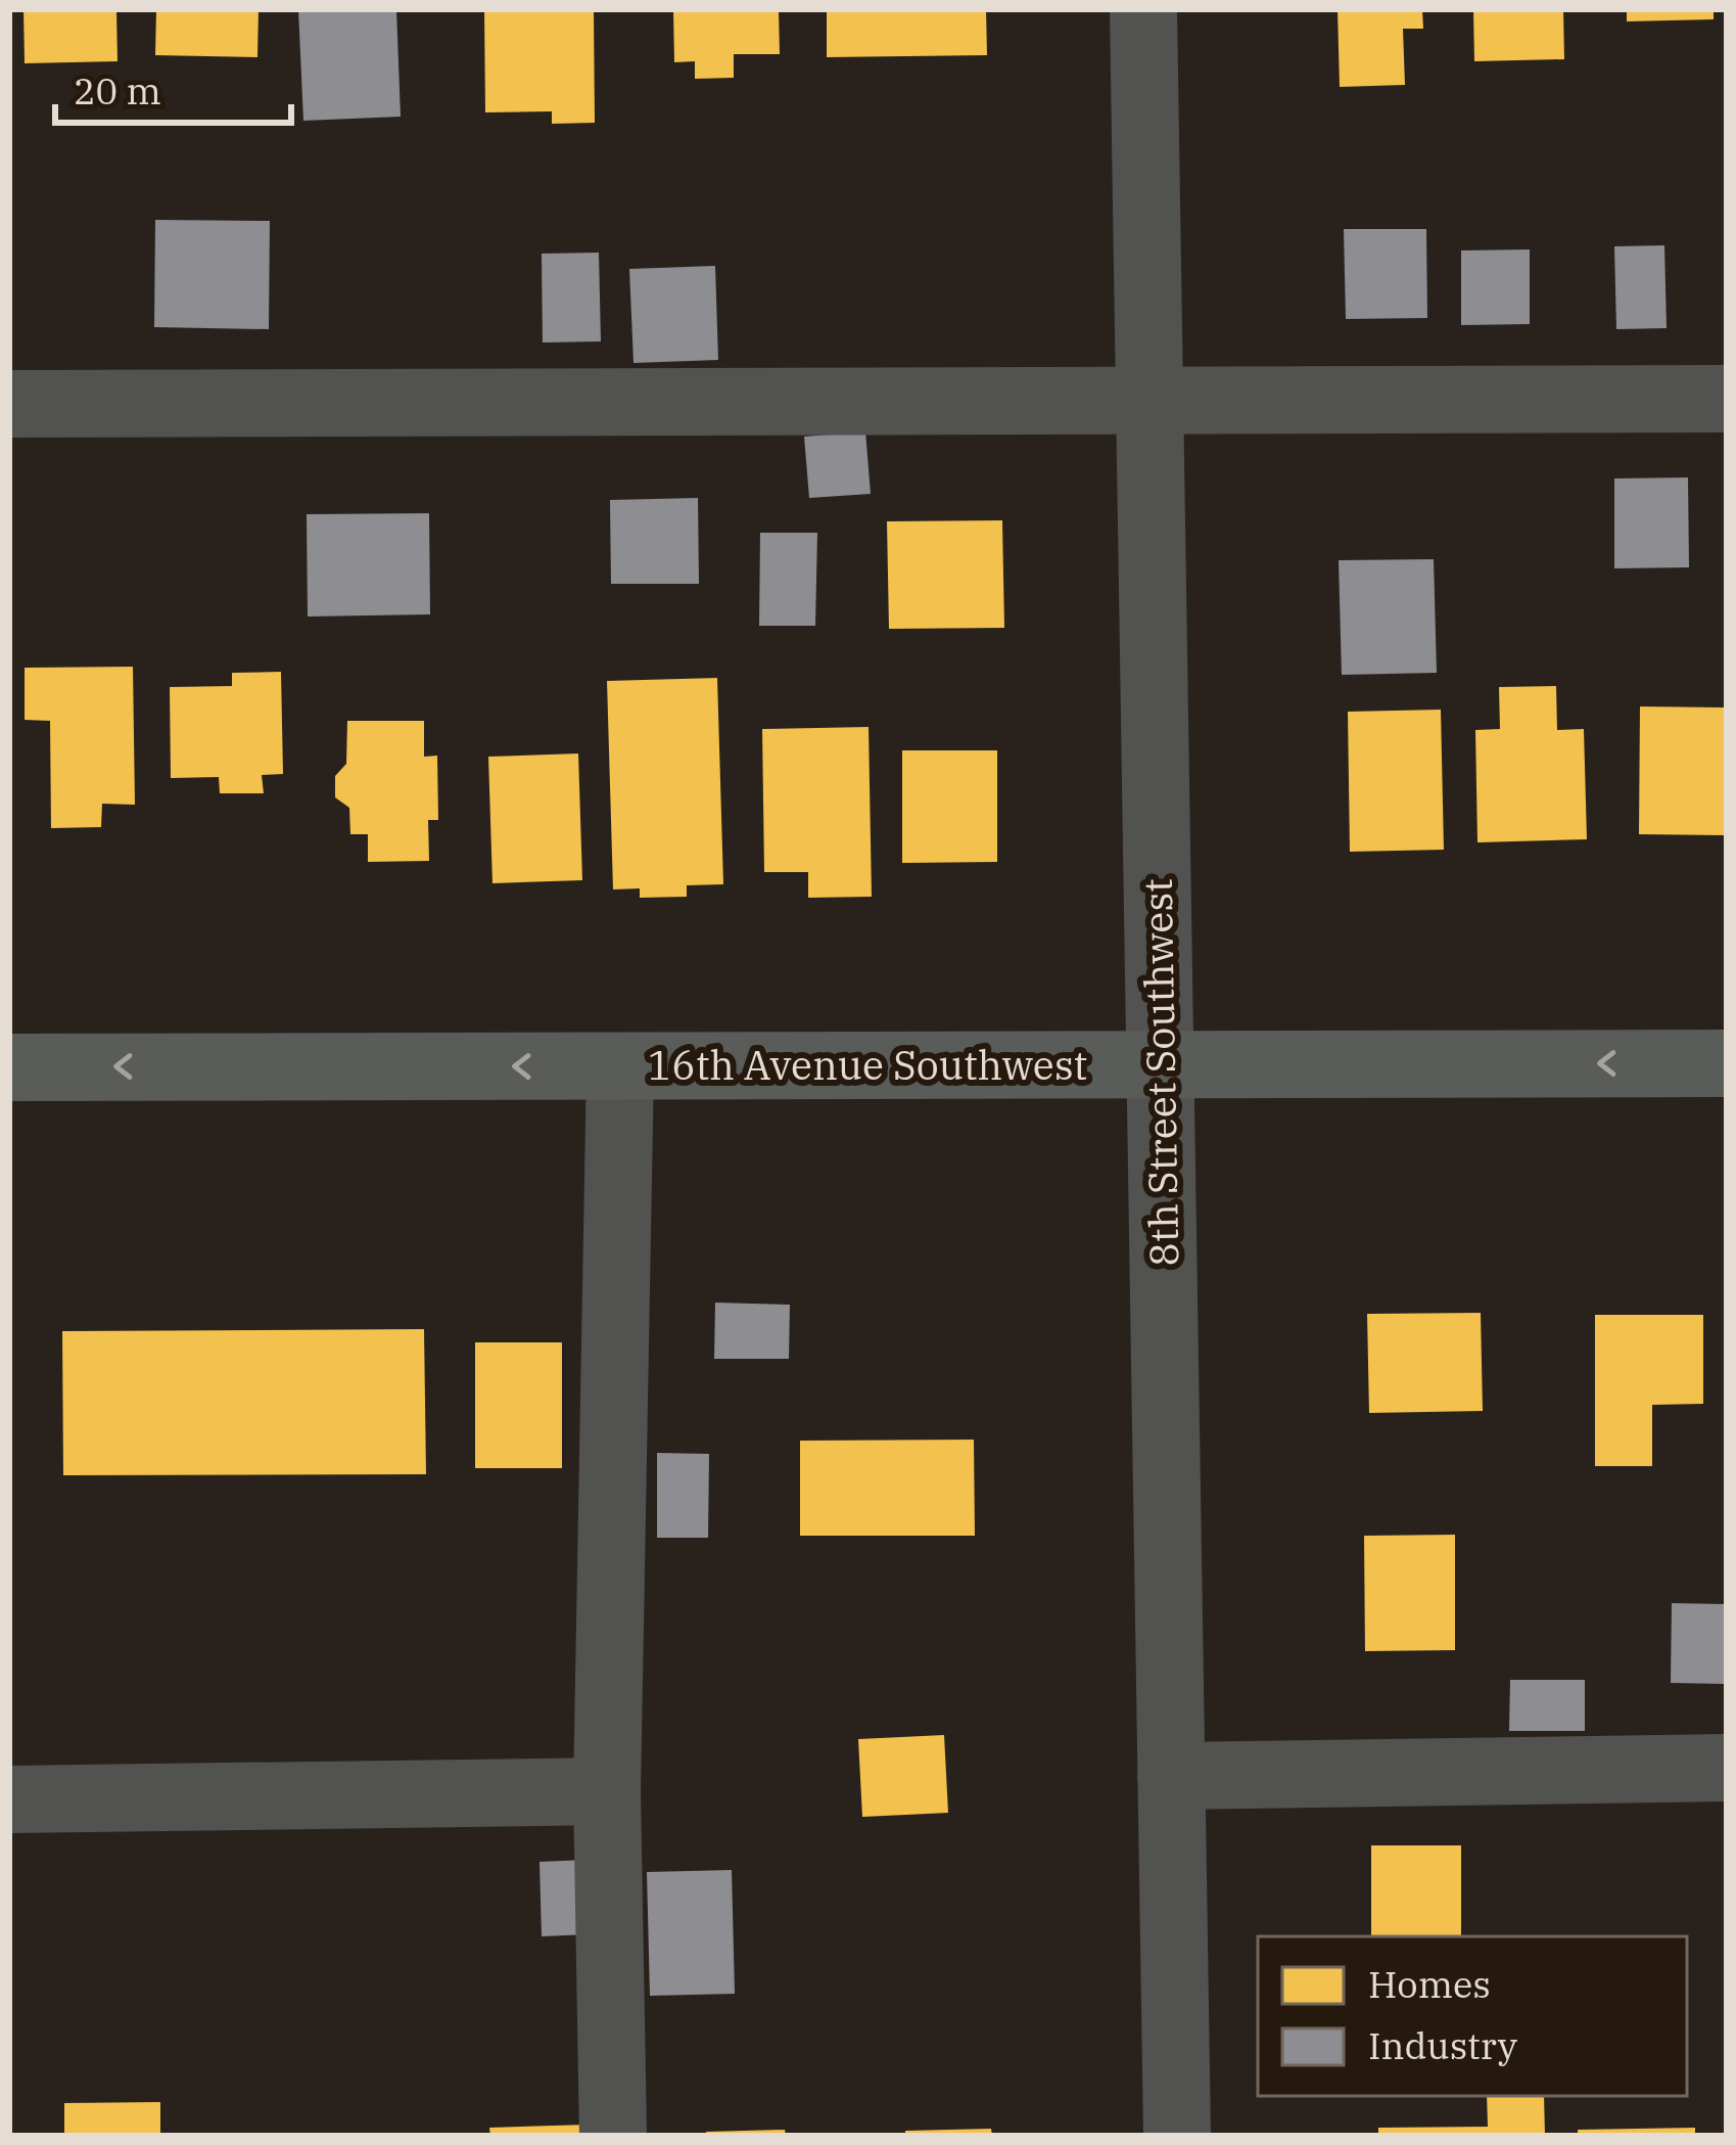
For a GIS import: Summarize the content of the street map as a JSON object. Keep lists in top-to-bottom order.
{
  "streets": {
    "main road": ["16th Avenue Southwest"],
    "street": ["8th Street Southwest"]
  },
  "crossings": [
    ["16th Avenue Southwest", "8th Street Southwest"]
  ],
  "one_way": ["16th Avenue Southwest"],
  "legend": ["Homes", "Industry"],
  "scale_bar": "20 m"
}
